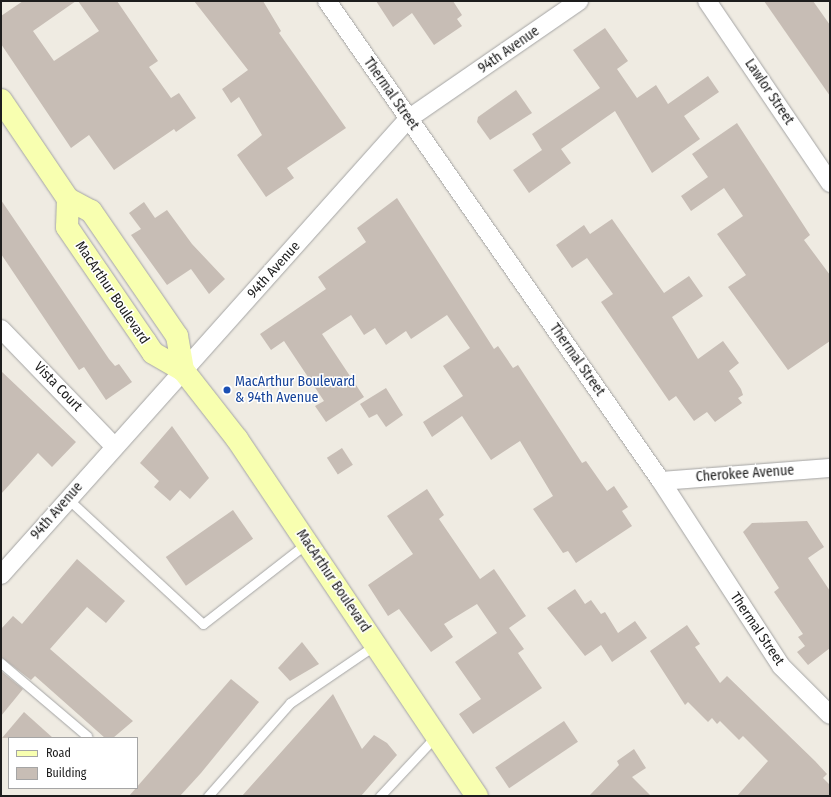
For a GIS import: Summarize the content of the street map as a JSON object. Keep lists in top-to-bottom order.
{
  "streets": {
    "main road": ["MacArthur Boulevard"],
    "street": [
      "94th Avenue",
      "Lawlor Street",
      "Thermal Street",
      "Vista Court",
      "Cherokee Avenue"
    ]
  },
  "crossings": [
    ["94th Avenue", "Thermal Street"],
    ["94th Avenue", "MacArthur Boulevard"],
    ["94th Avenue", "Vista Court"],
    ["Thermal Street", "Cherokee Avenue"]
  ],
  "places": ["MacArthur Boulevard & 94th Avenue"],
  "legend": ["Road", "Building"]
}
